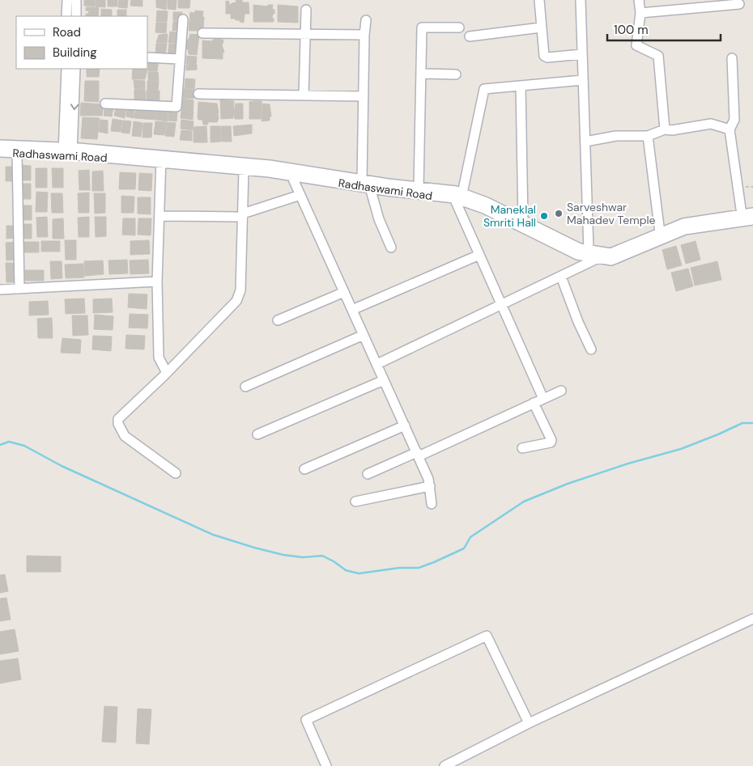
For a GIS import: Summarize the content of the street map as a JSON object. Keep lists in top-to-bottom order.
{
  "streets": {
    "street": ["Radhaswami Road"]
  },
  "places": ["Sarveshwar Mahadev Temple", "Maneklal Smriti Hall"],
  "legend": ["Road", "Building"],
  "scale_bar": "100 m"
}
